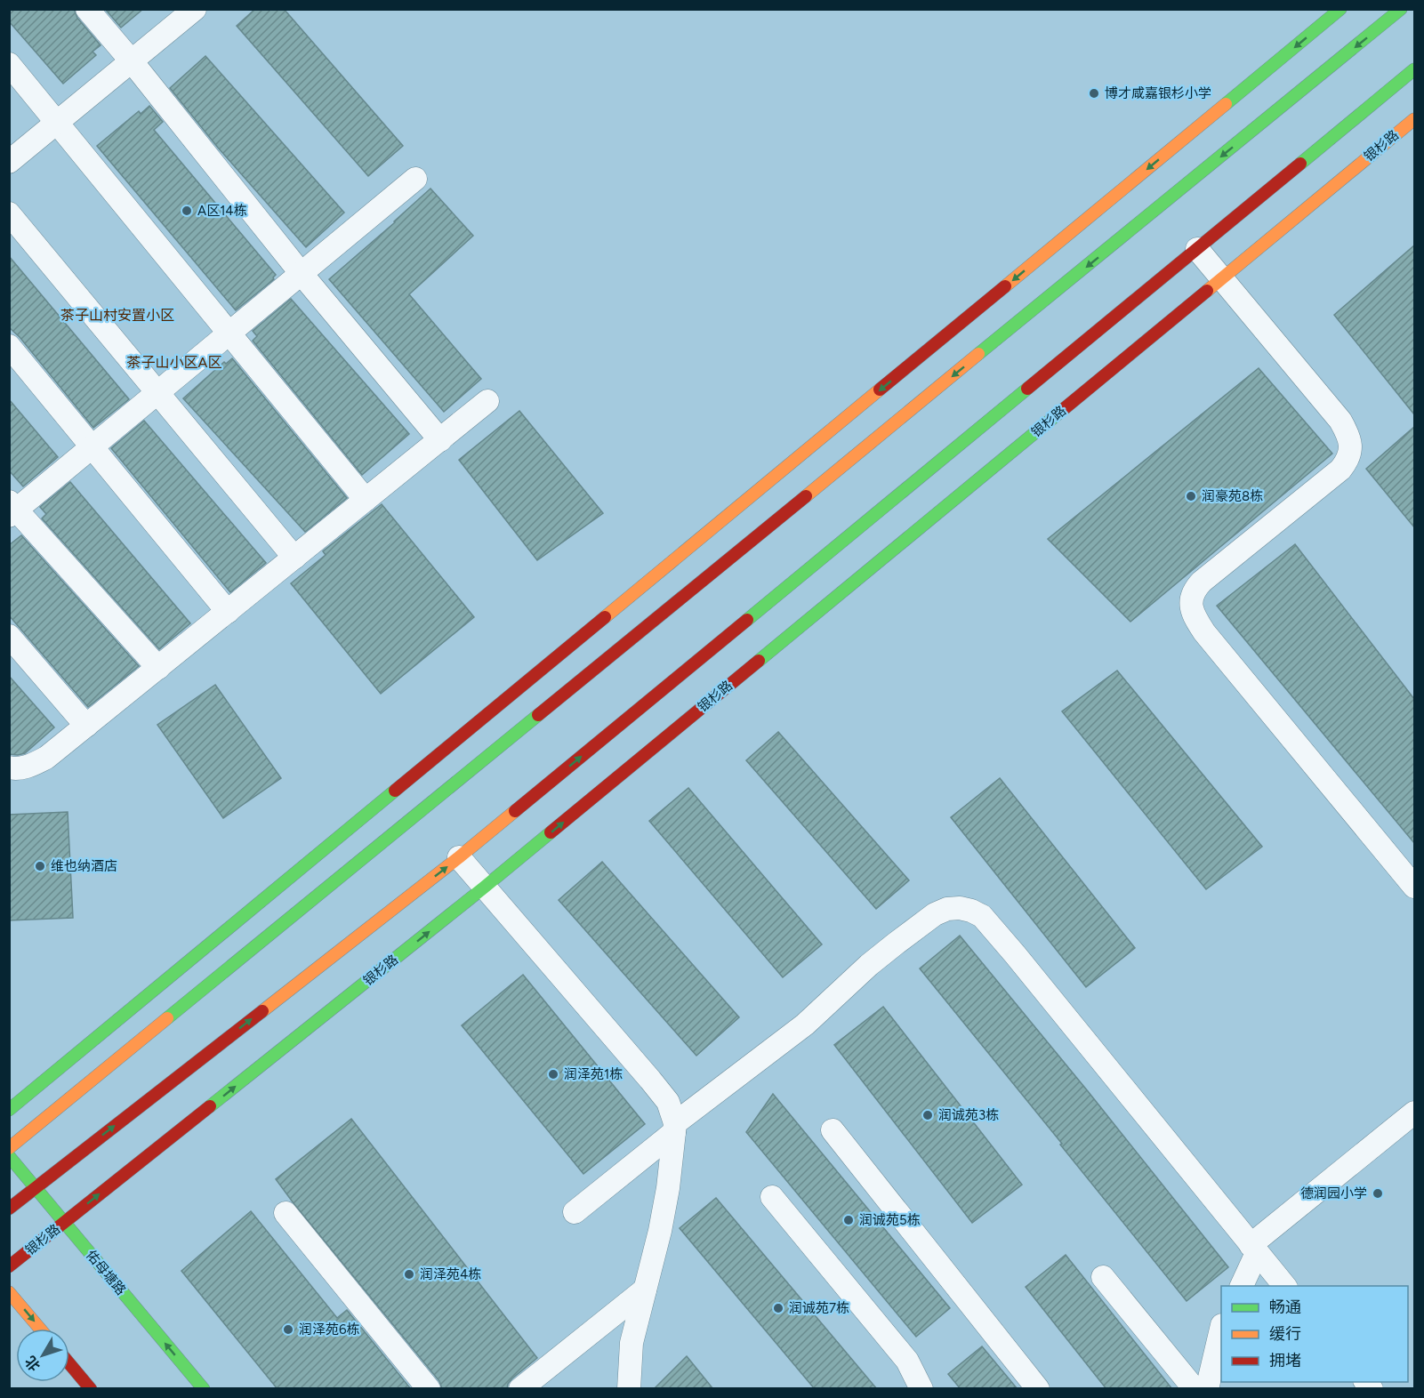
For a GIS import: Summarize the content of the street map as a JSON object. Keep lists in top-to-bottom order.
{
  "streets": {
    "main road": ["银杉路", "佑母塘路"]
  },
  "crossings": [
    ["银杉路", "佑母塘路"]
  ],
  "districts": ["茶子山村安置小区", "茶子山小区A区"],
  "places": [
    "博才咸嘉银杉小学",
    "A区14栋",
    "润豪苑8栋",
    "维也纳酒店",
    "润泽苑1栋",
    "润诚苑3栋",
    "德润园小学",
    "润诚苑5栋",
    "润泽苑4栋",
    "润诚苑7栋",
    "润泽苑6栋"
  ],
  "legend": ["畅通", "缓行", "拥堵"],
  "north": "bottom left"
}
